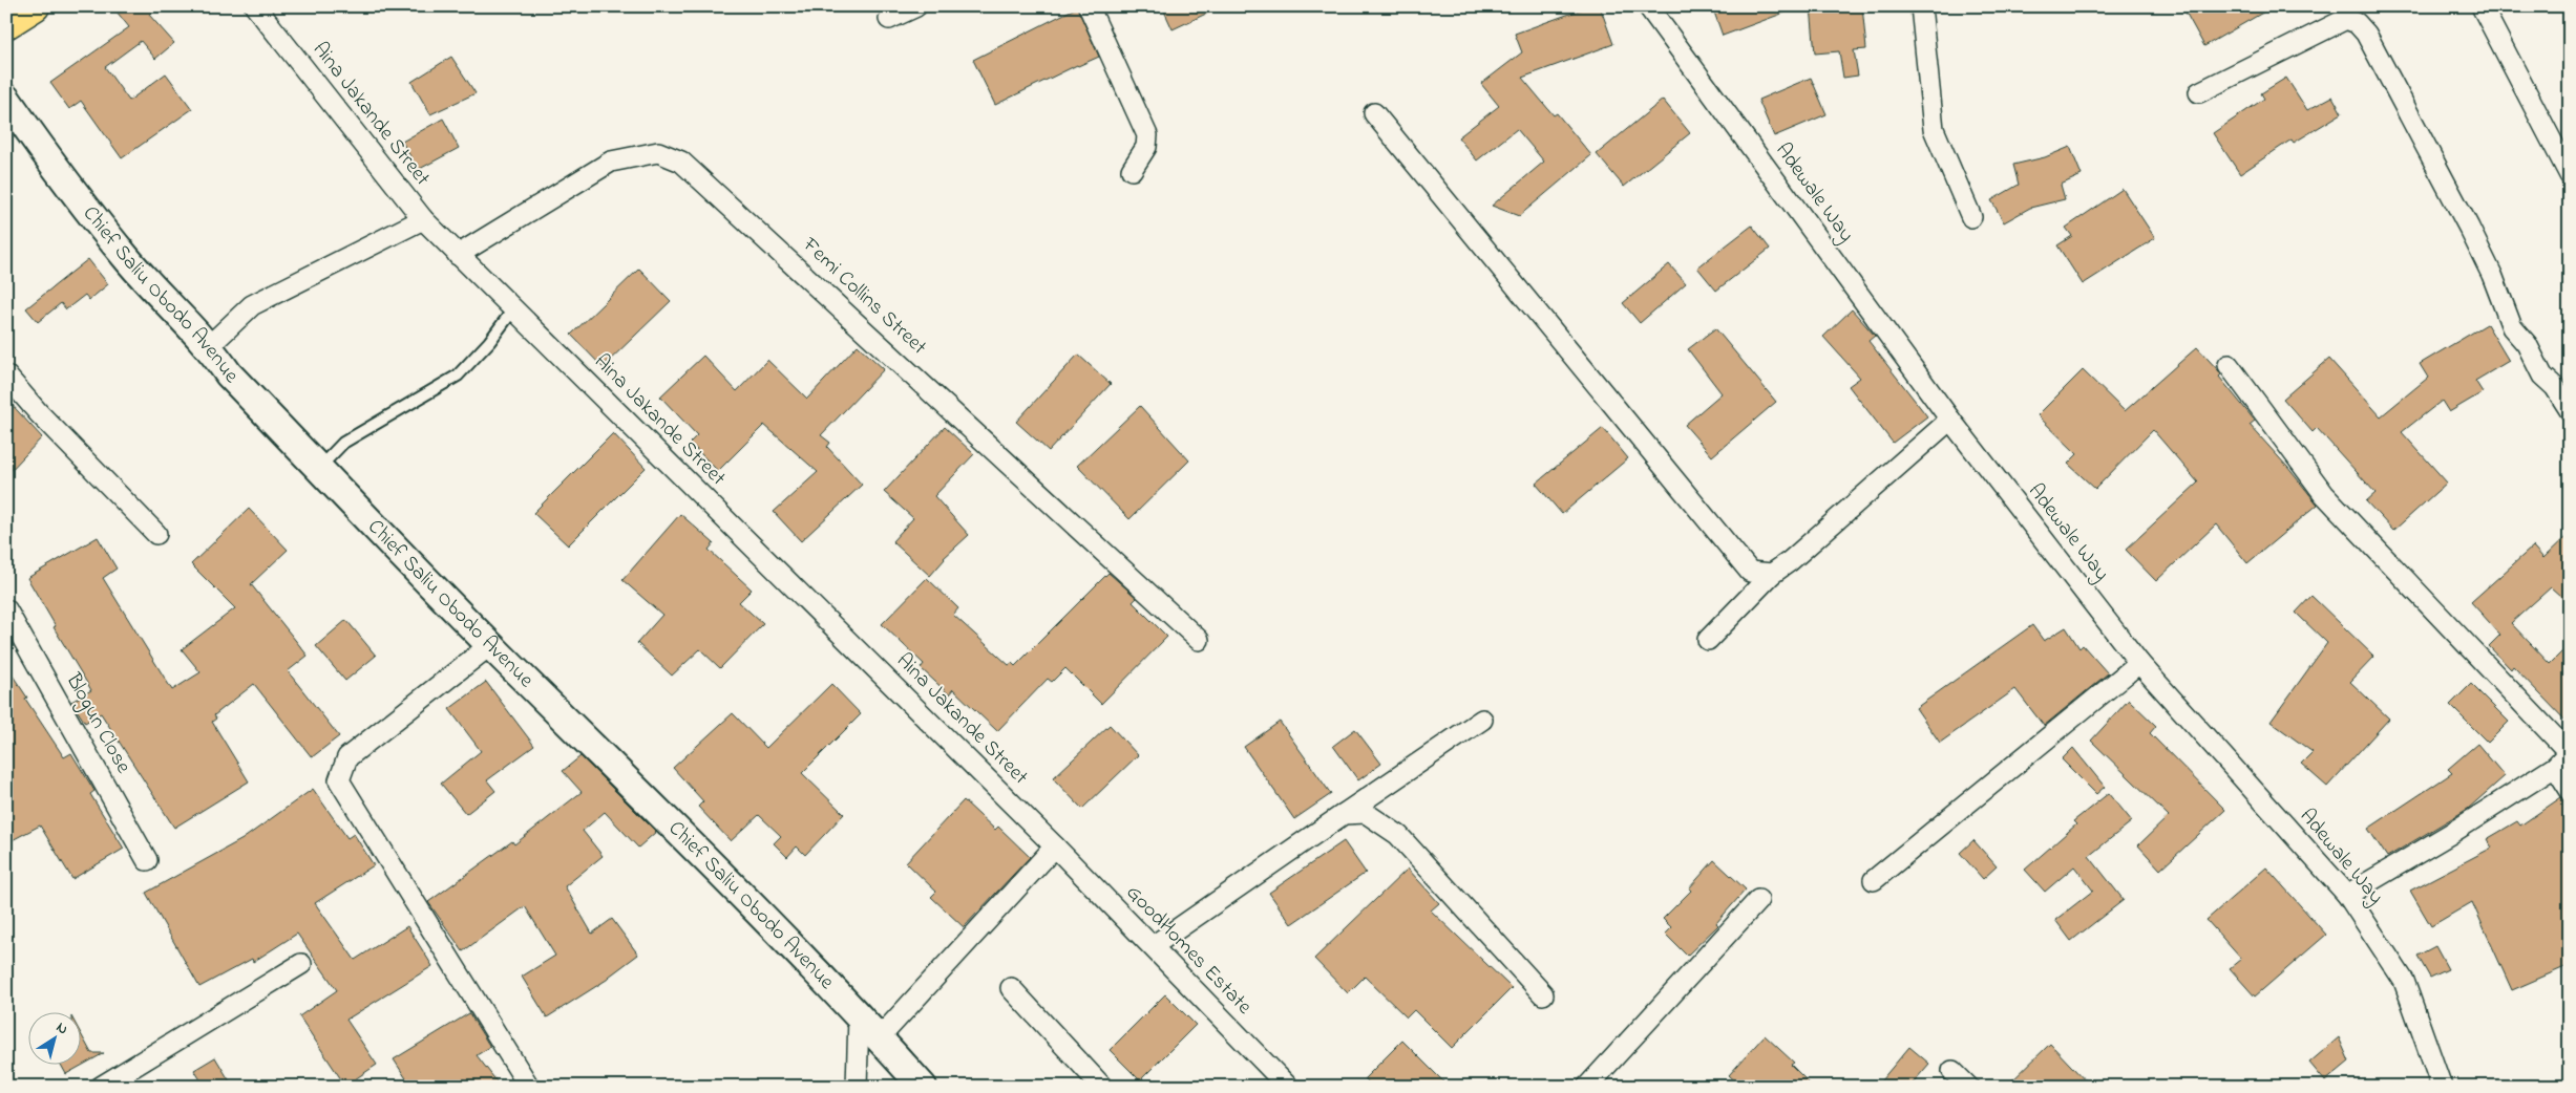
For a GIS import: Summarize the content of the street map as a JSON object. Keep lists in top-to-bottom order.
{
  "streets": {
    "street": [
      "Aina Jakande Street",
      "Adewale Way",
      "Chief Saliu Obodo Avenue",
      "Femi Collins Street",
      "Blogun Close",
      "GoodHomes Estate"
    ]
  },
  "crossings": [
    ["Aina Jakande Street", "Femi Collins Street"],
    ["Aina Jakande Street", "GoodHomes Estate"]
  ],
  "north": "top right"
}
